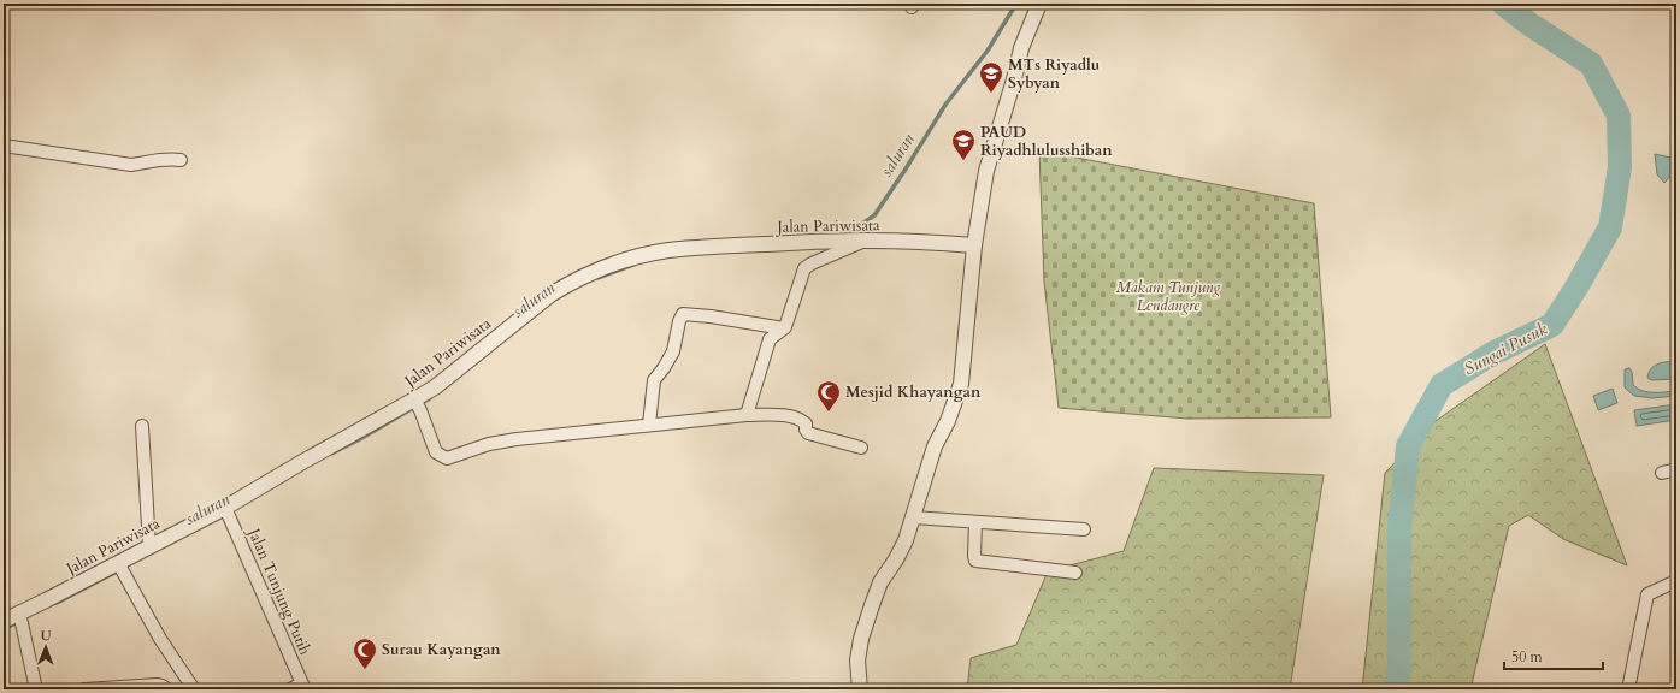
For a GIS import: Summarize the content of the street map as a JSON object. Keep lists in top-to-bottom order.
{
  "streets": {
    "street": ["Jalan Pariwisata", "Jalan Tunjung Putih"]
  },
  "crossings": [
    ["Jalan Pariwisata", "Jalan Tunjung Putih"]
  ],
  "water": ["saluran", "Sungai Pusuk"],
  "parks": ["Makam Tunjung Lendangre"],
  "places": {
    "school or university": ["MTs Riyadlu Sybyan", "PAUD Riyadhlulusshiban"],
    "mosque": ["Mesjid Khayangan", "Surau Kayangan"]
  },
  "scale_bar": "50 m",
  "north": "top"
}
